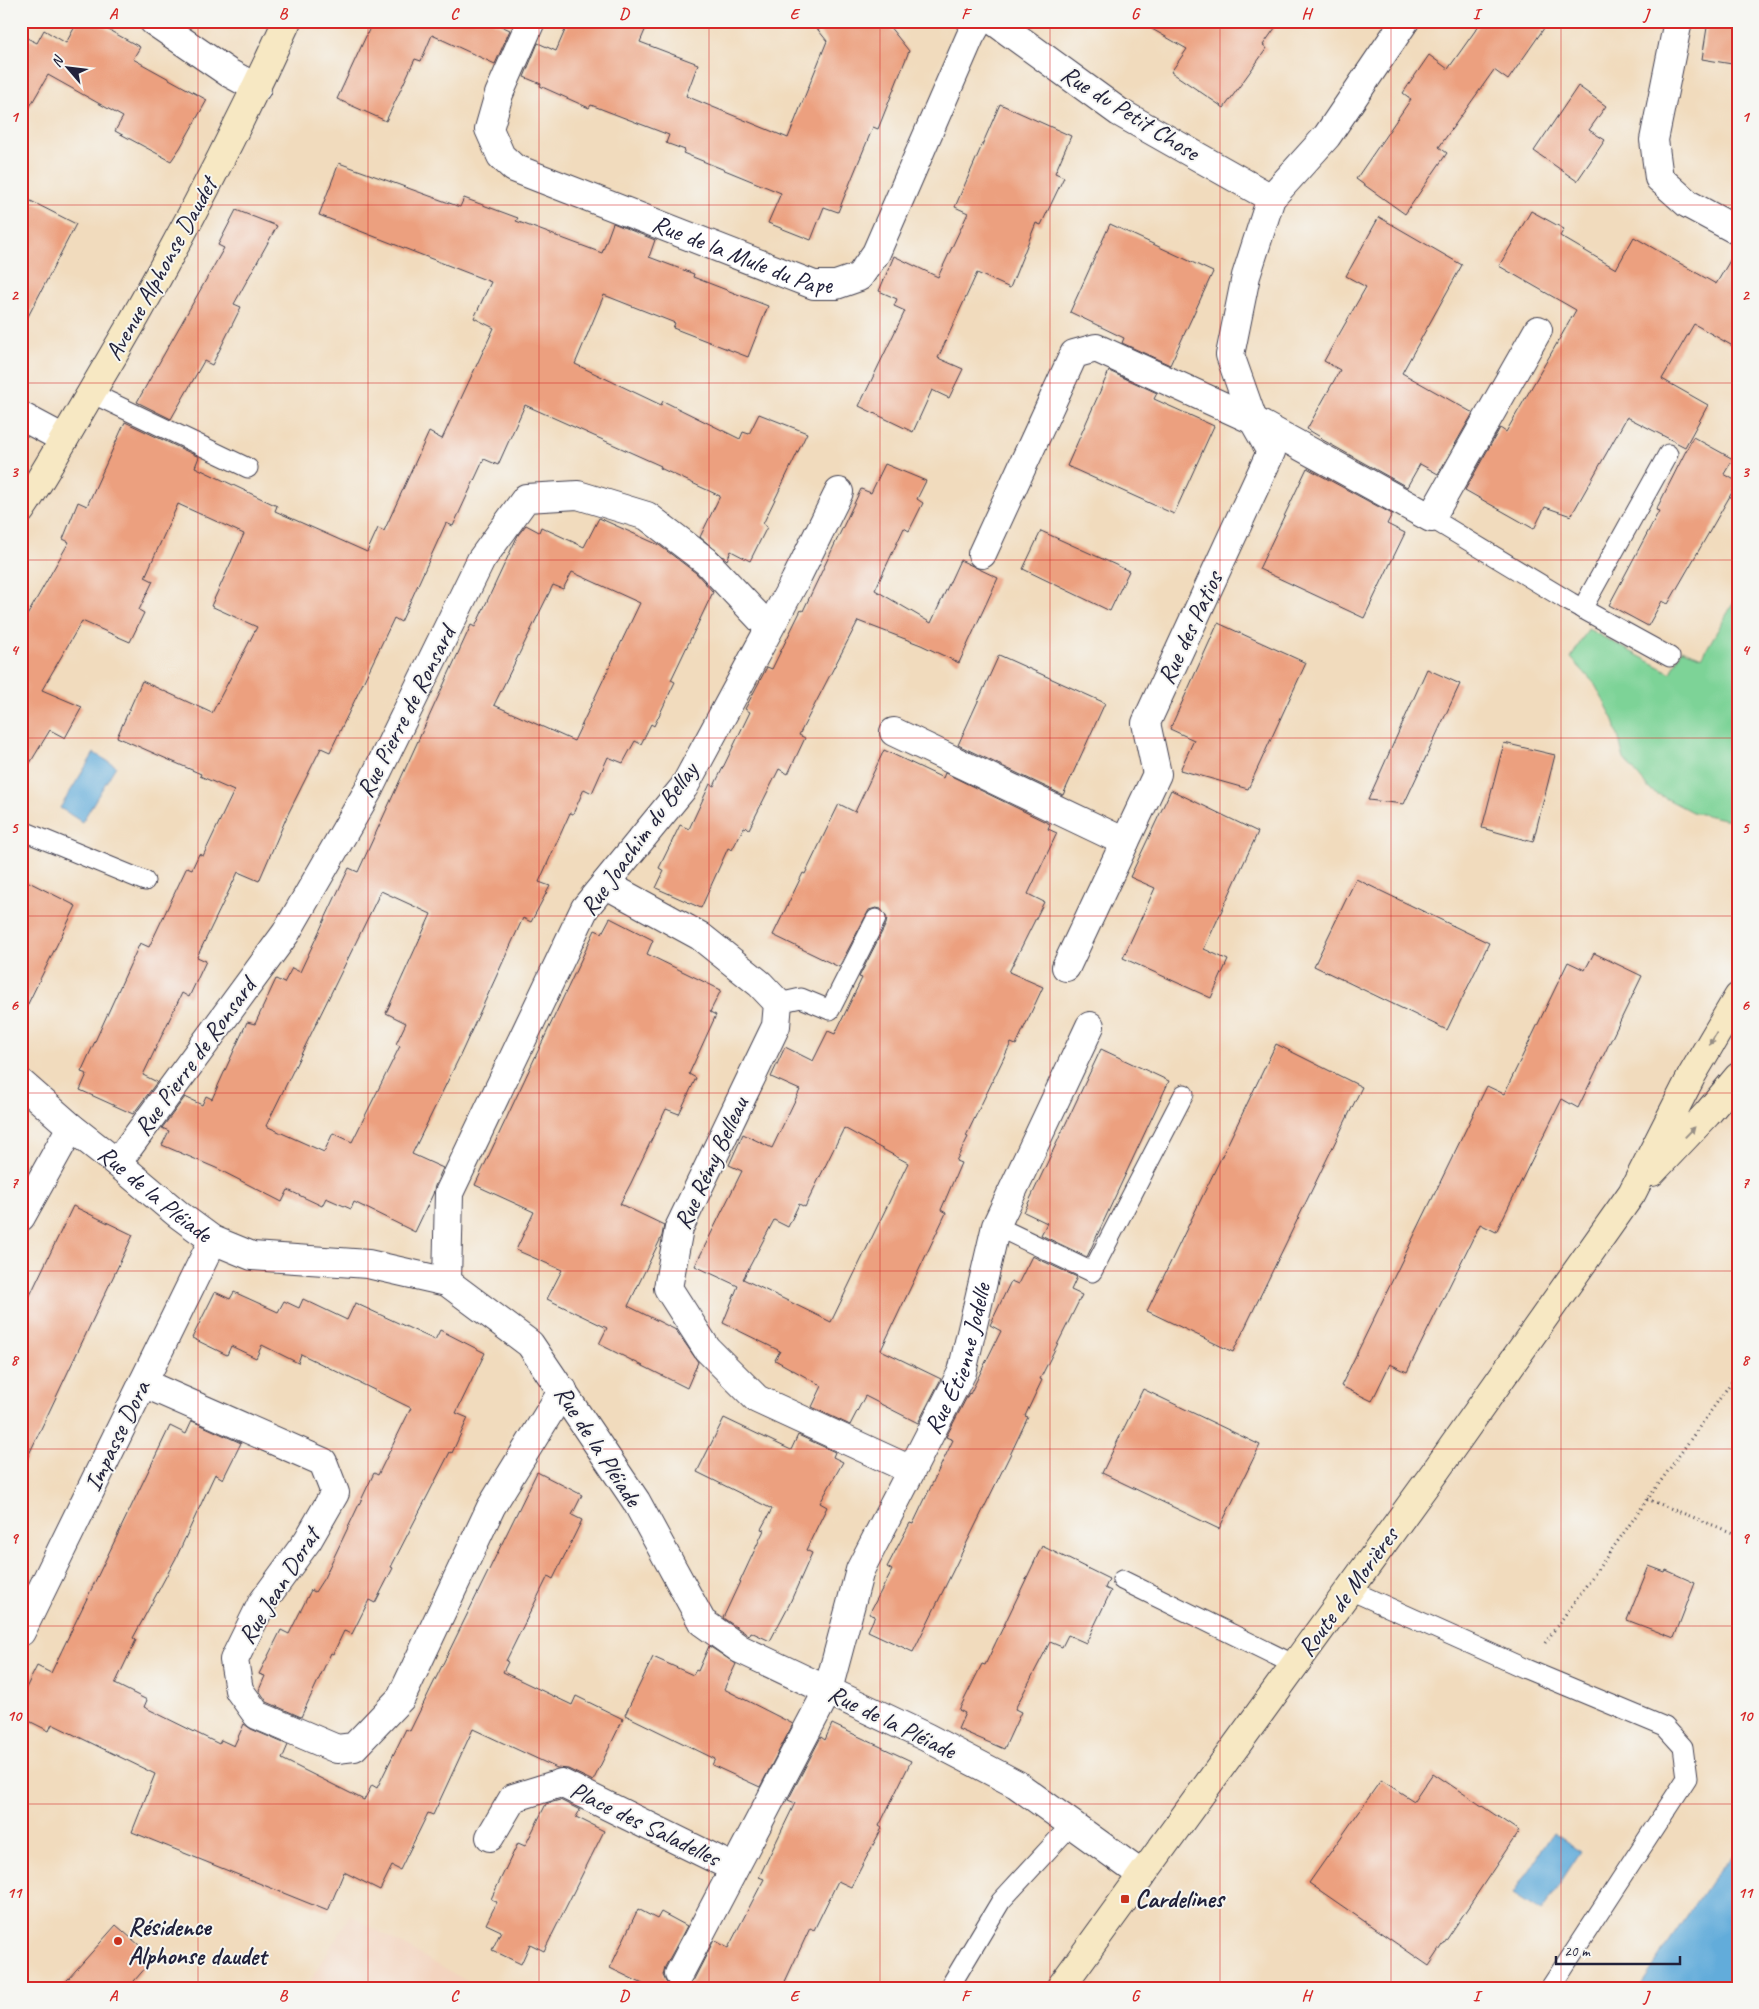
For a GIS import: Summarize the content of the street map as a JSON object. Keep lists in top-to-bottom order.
{
  "streets": {
    "main road": ["Avenue Alphonse Daudet", "Route de Morières"],
    "street": [
      "Rue du Petit Chose",
      "Rue de la Mule du Pape",
      "Rue des Patios",
      "Rue Pierre de Ronsard",
      "Rue Joachim du Bellay",
      "Rue Rémy Belleau",
      "Rue de la Pléiade",
      "Rue Étienne Jodelle",
      "Impasse Dora",
      "Rue Jean Dorat",
      "Place des Saladelles"
    ]
  },
  "crossings": [
    ["Rue du Petit Chose", "Rue des Patios"],
    ["Rue Pierre de Ronsard", "Rue Joachim du Bellay"],
    ["Rue Pierre de Ronsard", "Rue de la Pléiade"],
    ["Rue Joachim du Bellay", "Rue de la Pléiade"],
    ["Rue Rémy Belleau", "Rue Étienne Jodelle"],
    ["Rue de la Pléiade", "Rue Étienne Jodelle"],
    ["Rue de la Pléiade", "Impasse Dora"],
    ["Rue de la Pléiade", "Rue Jean Dorat"],
    ["Rue de la Pléiade", "Route de Morières"],
    ["Rue de la Pléiade", "Place des Saladelles"],
    ["Rue Étienne Jodelle", "Place des Saladelles"],
    ["Impasse Dora", "Rue Jean Dorat"]
  ],
  "places": {
    "transit": ["Cardelines"],
    "other": ["Résidence Alphonse daudet"]
  },
  "scale_bar": "20 m",
  "north": "top left",
  "grid": {
    "columns": [
      "A",
      "B",
      "C",
      "D",
      "E",
      "F",
      "G",
      "H",
      "I",
      "J"
    ],
    "rows": [
      "1",
      "2",
      "3",
      "4",
      "5",
      "6",
      "7",
      "8",
      "9",
      "10",
      "11"
    ]
  }
}
